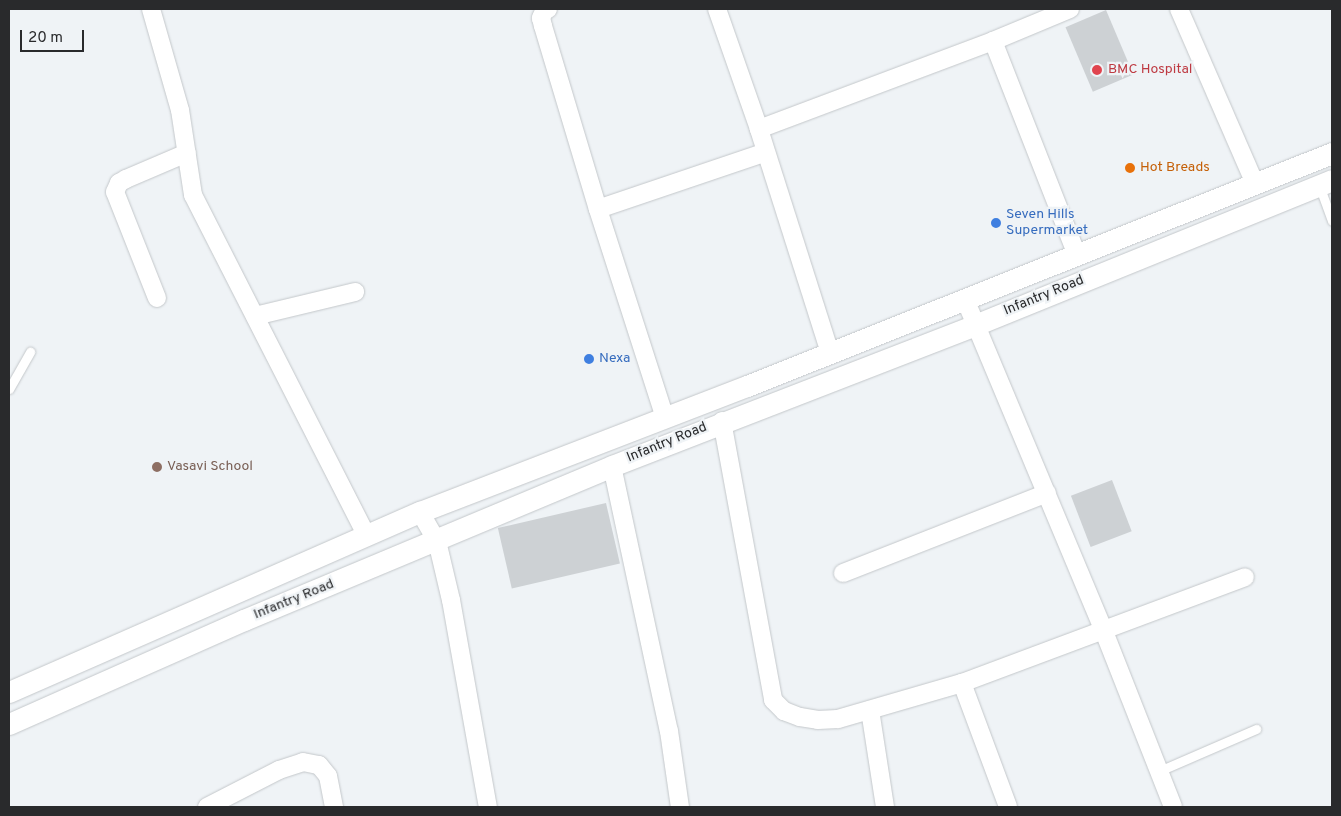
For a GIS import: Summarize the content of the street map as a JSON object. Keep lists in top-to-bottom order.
{
  "streets": {
    "street": ["Infantry Road"]
  },
  "places": [
    "BMC Hospital",
    "Hot Breads",
    "Seven Hills Supermarket",
    "Nexa",
    "Vasavi School"
  ],
  "scale_bar": "20 m"
}
